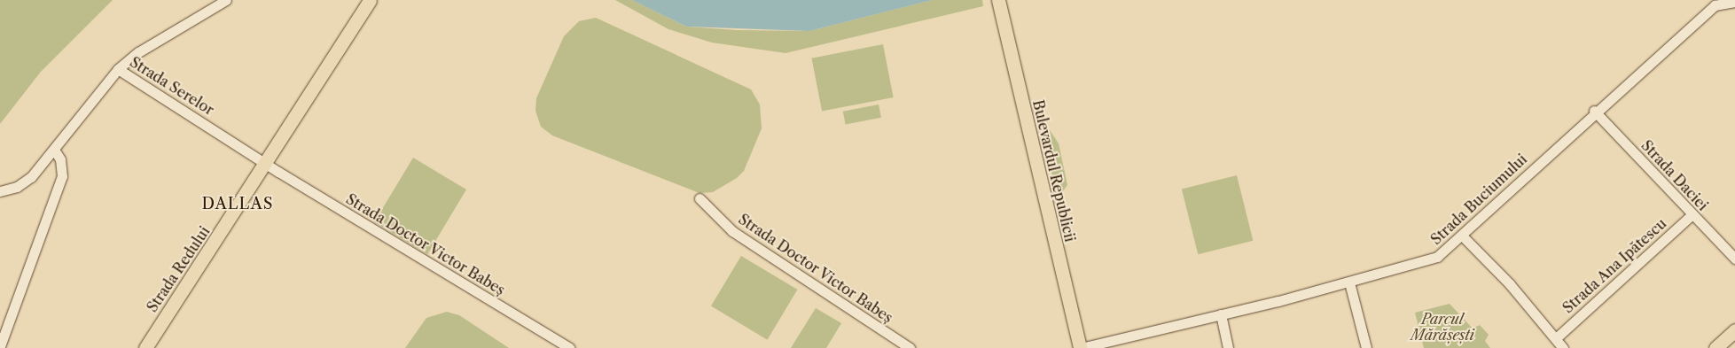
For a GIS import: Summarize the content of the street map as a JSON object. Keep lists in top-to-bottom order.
{
  "streets": {
    "main road": ["Bulevardul Republicii", "Strada Redului"],
    "street": [
      "Strada Serelor",
      "Strada Daciei",
      "Strada Buciumului",
      "Strada Doctor Victor Babeș",
      "Strada Ana Ipătescu"
    ]
  },
  "crossings": [
    ["Strada Serelor", "Strada Doctor Victor Babeș"],
    ["Strada Serelor", "Strada Redului"],
    ["Bulevardul Republicii", "Strada Buciumului"],
    ["Strada Daciei", "Strada Buciumului"],
    ["Strada Daciei", "Strada Ana Ipătescu"],
    ["Strada Doctor Victor Babeș", "Strada Redului"]
  ],
  "districts": ["DALLAS"],
  "parks": ["Parcul Mărășești"]
}
